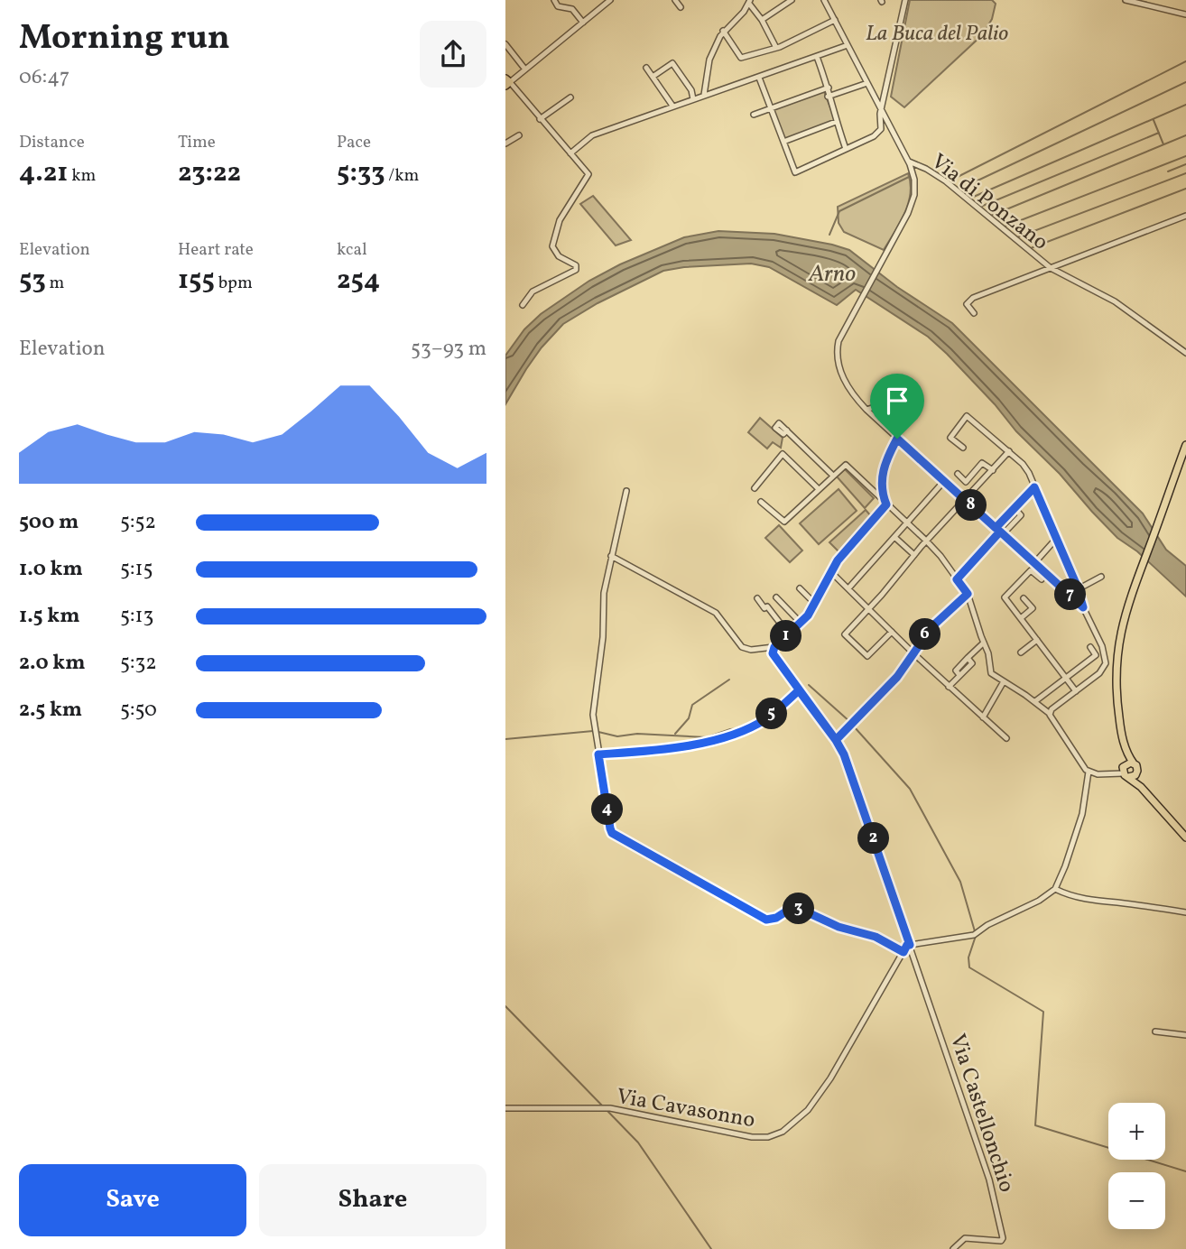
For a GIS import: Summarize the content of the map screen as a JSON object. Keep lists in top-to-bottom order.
{
  "streets": {
    "street": ["Via di Ponzano", "Via Cavasonno", "Via Castellonchio"]
  },
  "crossings": [
    ["Via Cavasonno", "Via Castellonchio"]
  ],
  "water": ["Arno"],
  "parks": ["La Buca del Palio"],
  "page": {
    "heading": ["Morning run", "06:47"],
    "stats": [
      ["Distance", "4.21 km"],
      ["Time", "23:22"],
      ["Pace", "5:33 /km"],
      ["Elevation", "53 m"],
      ["Heart rate", "155 bpm"],
      ["kcal", "254"]
    ],
    "chart": ["Elevation", "53–93 m"],
    "pins": [
      "8",
      "7",
      "6",
      "1",
      "5",
      "4",
      "2",
      "3"
    ],
    "list": [
      {
        "name": "500 m",
        "note": "5:52"
      },
      {
        "name": "1.0 km",
        "note": "5:15"
      },
      {
        "name": "1.5 km",
        "note": "5:13"
      },
      {
        "name": "2.0 km",
        "note": "5:32"
      },
      {
        "name": "2.5 km",
        "note": "5:50"
      }
    ],
    "map_buttons": ["+", "−"],
    "buttons": ["Save", "Share"]
  }
}
